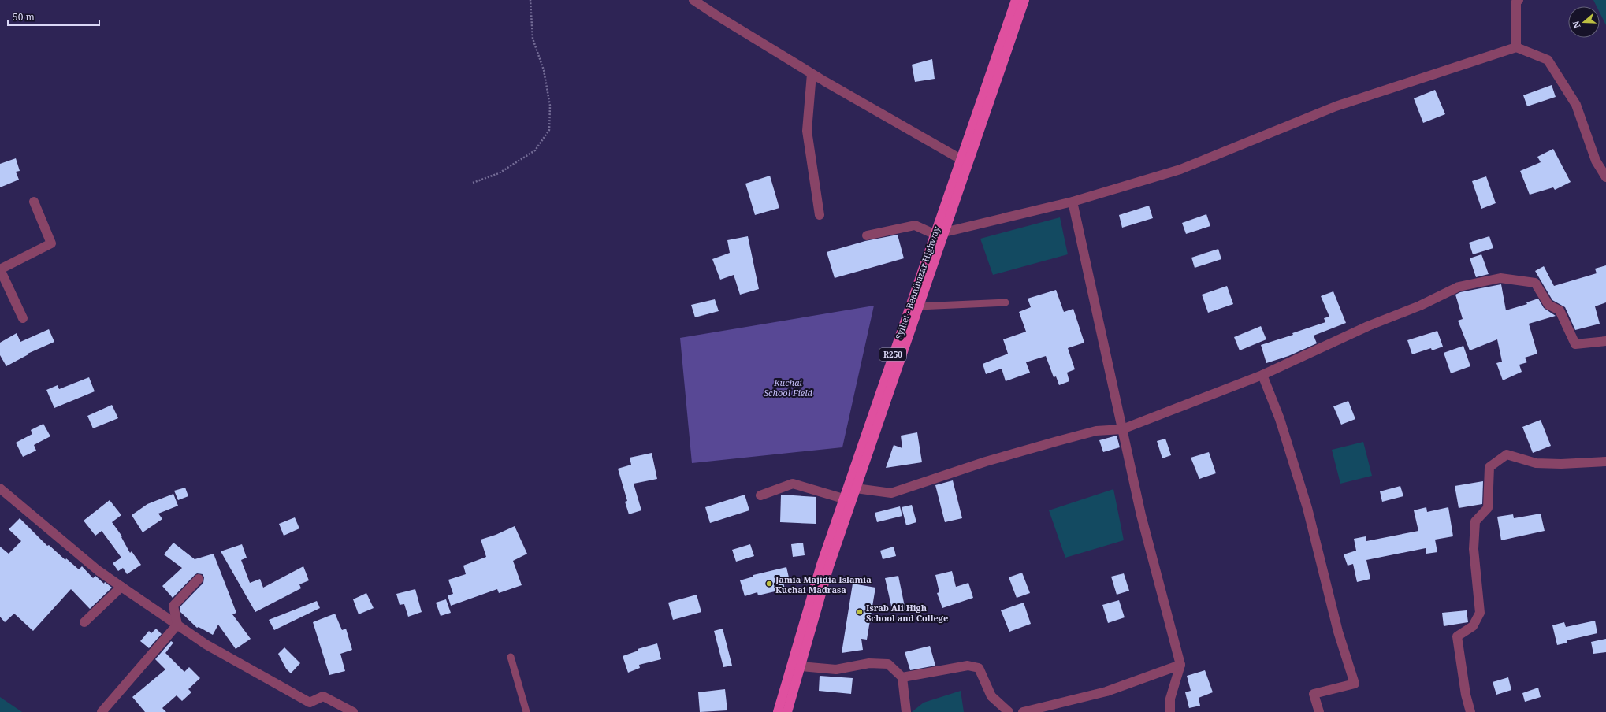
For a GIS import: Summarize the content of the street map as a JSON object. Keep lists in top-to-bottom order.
{
  "streets": {
    "main road": ["Sylhet - Beanibazar Highway", "R250"]
  },
  "parks": ["Kuchai School Field"],
  "places": ["Jamia Majidia Islamia Kuchai Madrasa", "Israb Ali High School and College"],
  "scale_bar": "50 m",
  "north": "left"
}
